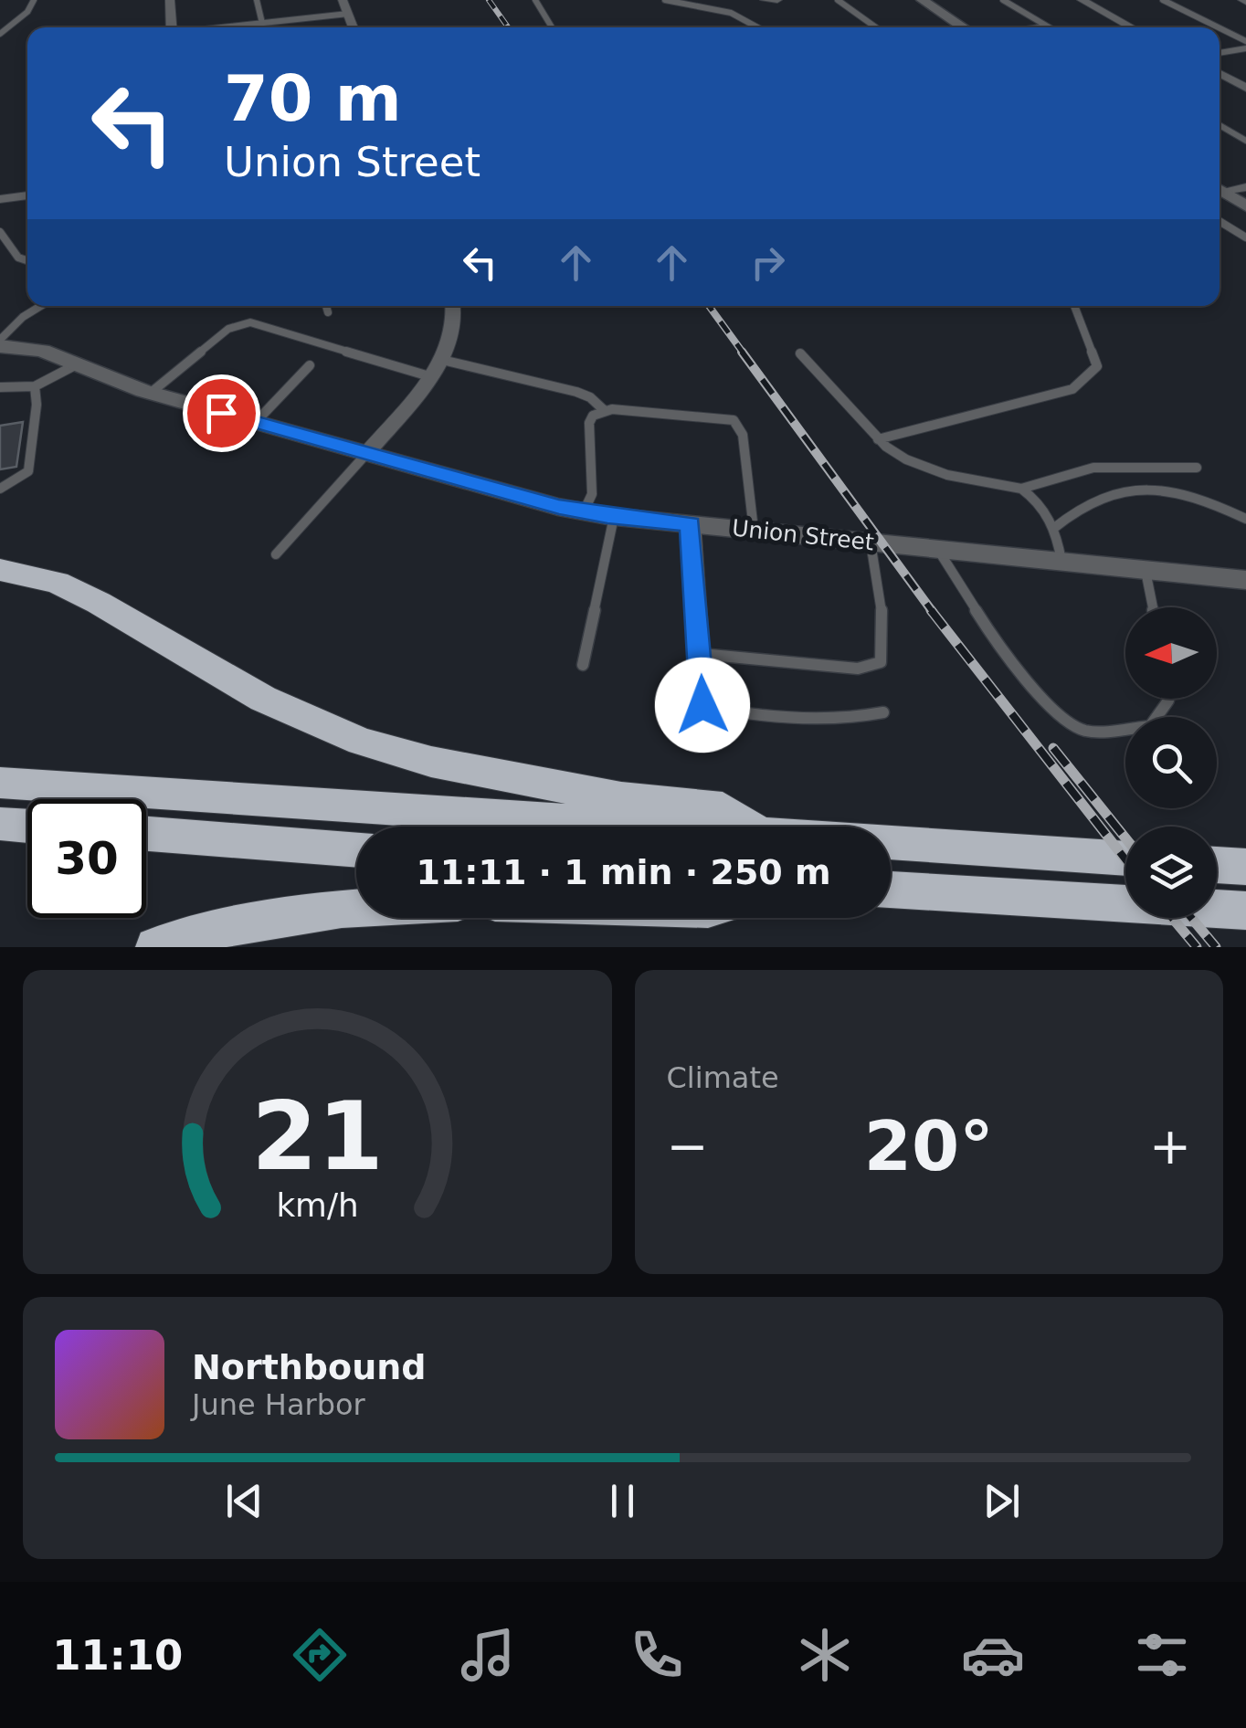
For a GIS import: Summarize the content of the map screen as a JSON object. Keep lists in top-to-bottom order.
{
  "streets": {
    "street": ["Union Street"]
  },
  "north": "left",
  "page": {
    "turn": ["70 m", "Union Street"],
    "limit": "30",
    "trip": "11:11 · 1 min · 250 m",
    "tile": "Climate",
    "heat": ["−", "20°", "+"],
    "song": ["Northbound", "June Harbor"],
    "tabs": "11:10",
    "gauge": ["21", "km/h"]
  }
}
